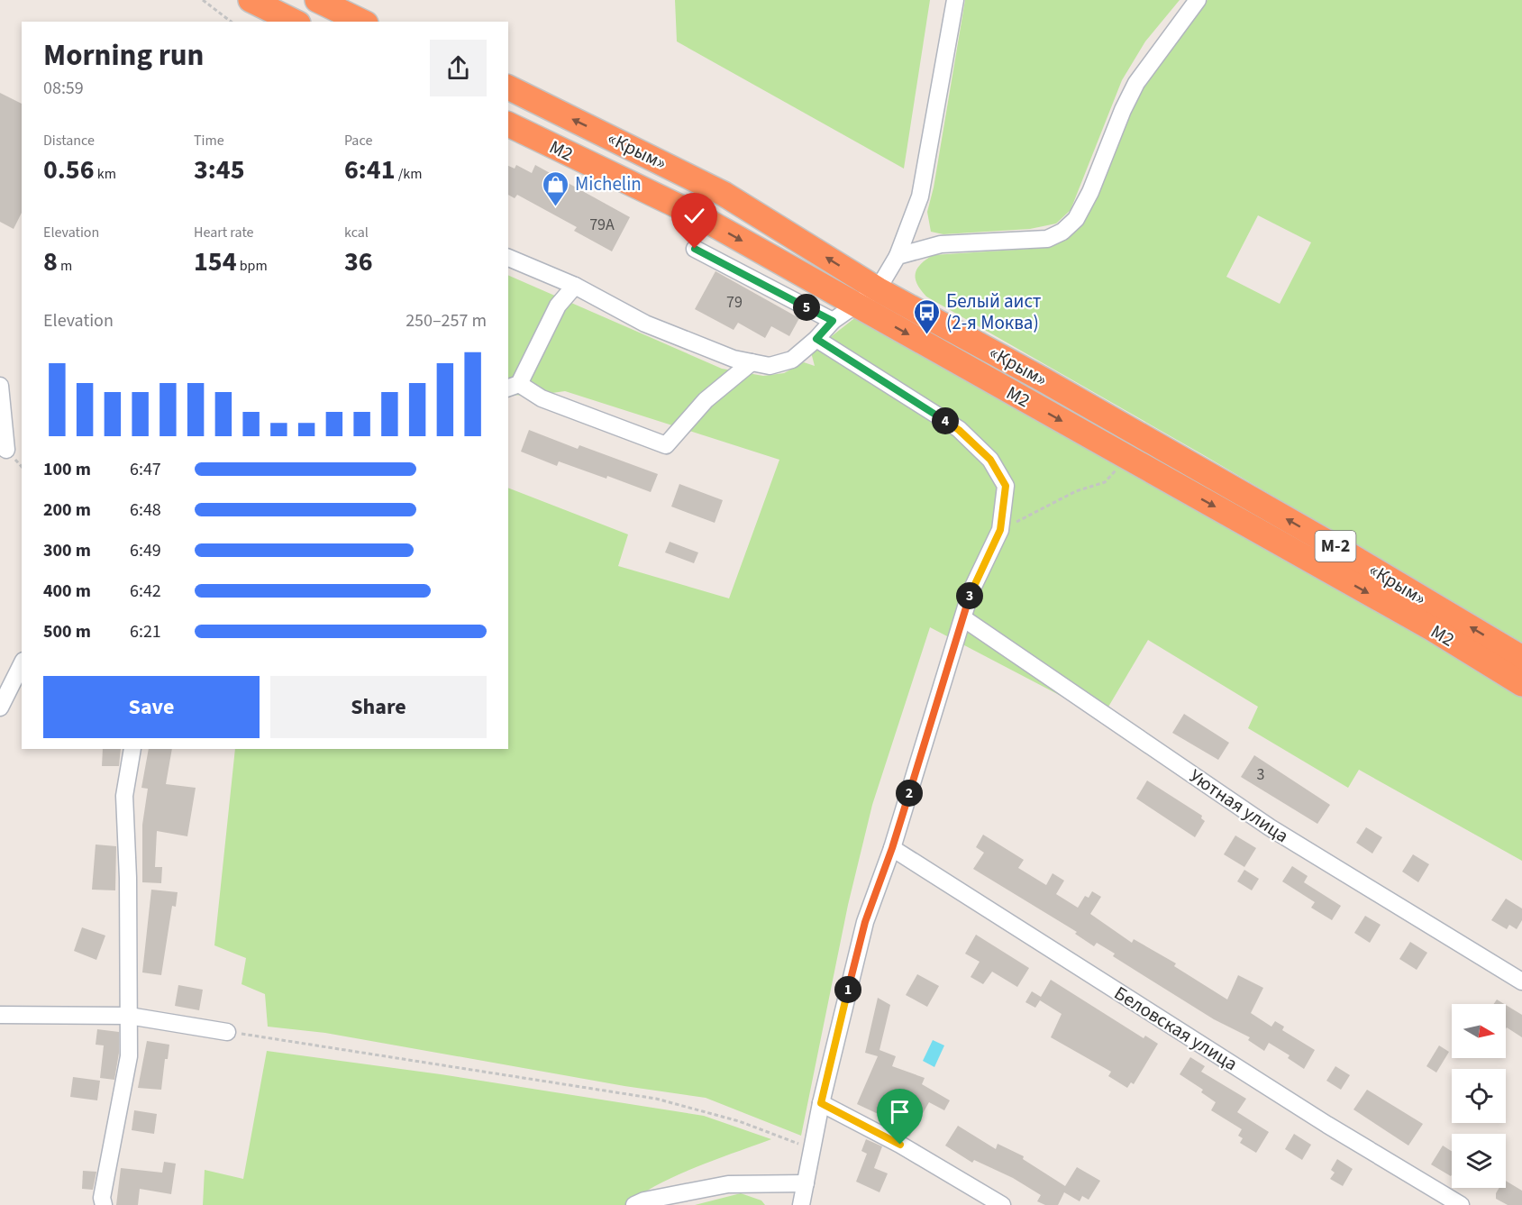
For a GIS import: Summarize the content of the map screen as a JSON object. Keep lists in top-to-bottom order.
{
  "streets": {
    "highway": ["М2", "«Крым»", "М-2"],
    "street": ["Уютная улица", "Беловская улица"]
  },
  "one_way": ["М2", "«Крым»"],
  "places": {
    "shop": ["Michelin"],
    "bus stop": ["Белый аист (2-я Моква)"]
  },
  "house_numbers": ["79А", "79", "3"],
  "north": "right",
  "page": {
    "heading": ["Morning run", "08:59"],
    "stats": [
      ["Distance", "0.56 km"],
      ["Time", "3:45"],
      ["Pace", "6:41 /km"],
      ["Elevation", "8 m"],
      ["Heart rate", "154 bpm"],
      ["kcal", "36"]
    ],
    "pins": [
      "5",
      "4",
      "3",
      "2",
      "1"
    ],
    "chart": ["Elevation", "250–257 m"],
    "list": [
      {
        "name": "100 m",
        "note": "6:47"
      },
      {
        "name": "200 m",
        "note": "6:48"
      },
      {
        "name": "300 m",
        "note": "6:49"
      },
      {
        "name": "400 m",
        "note": "6:42"
      },
      {
        "name": "500 m",
        "note": "6:21"
      }
    ],
    "buttons": ["Save", "Share"]
  }
}
